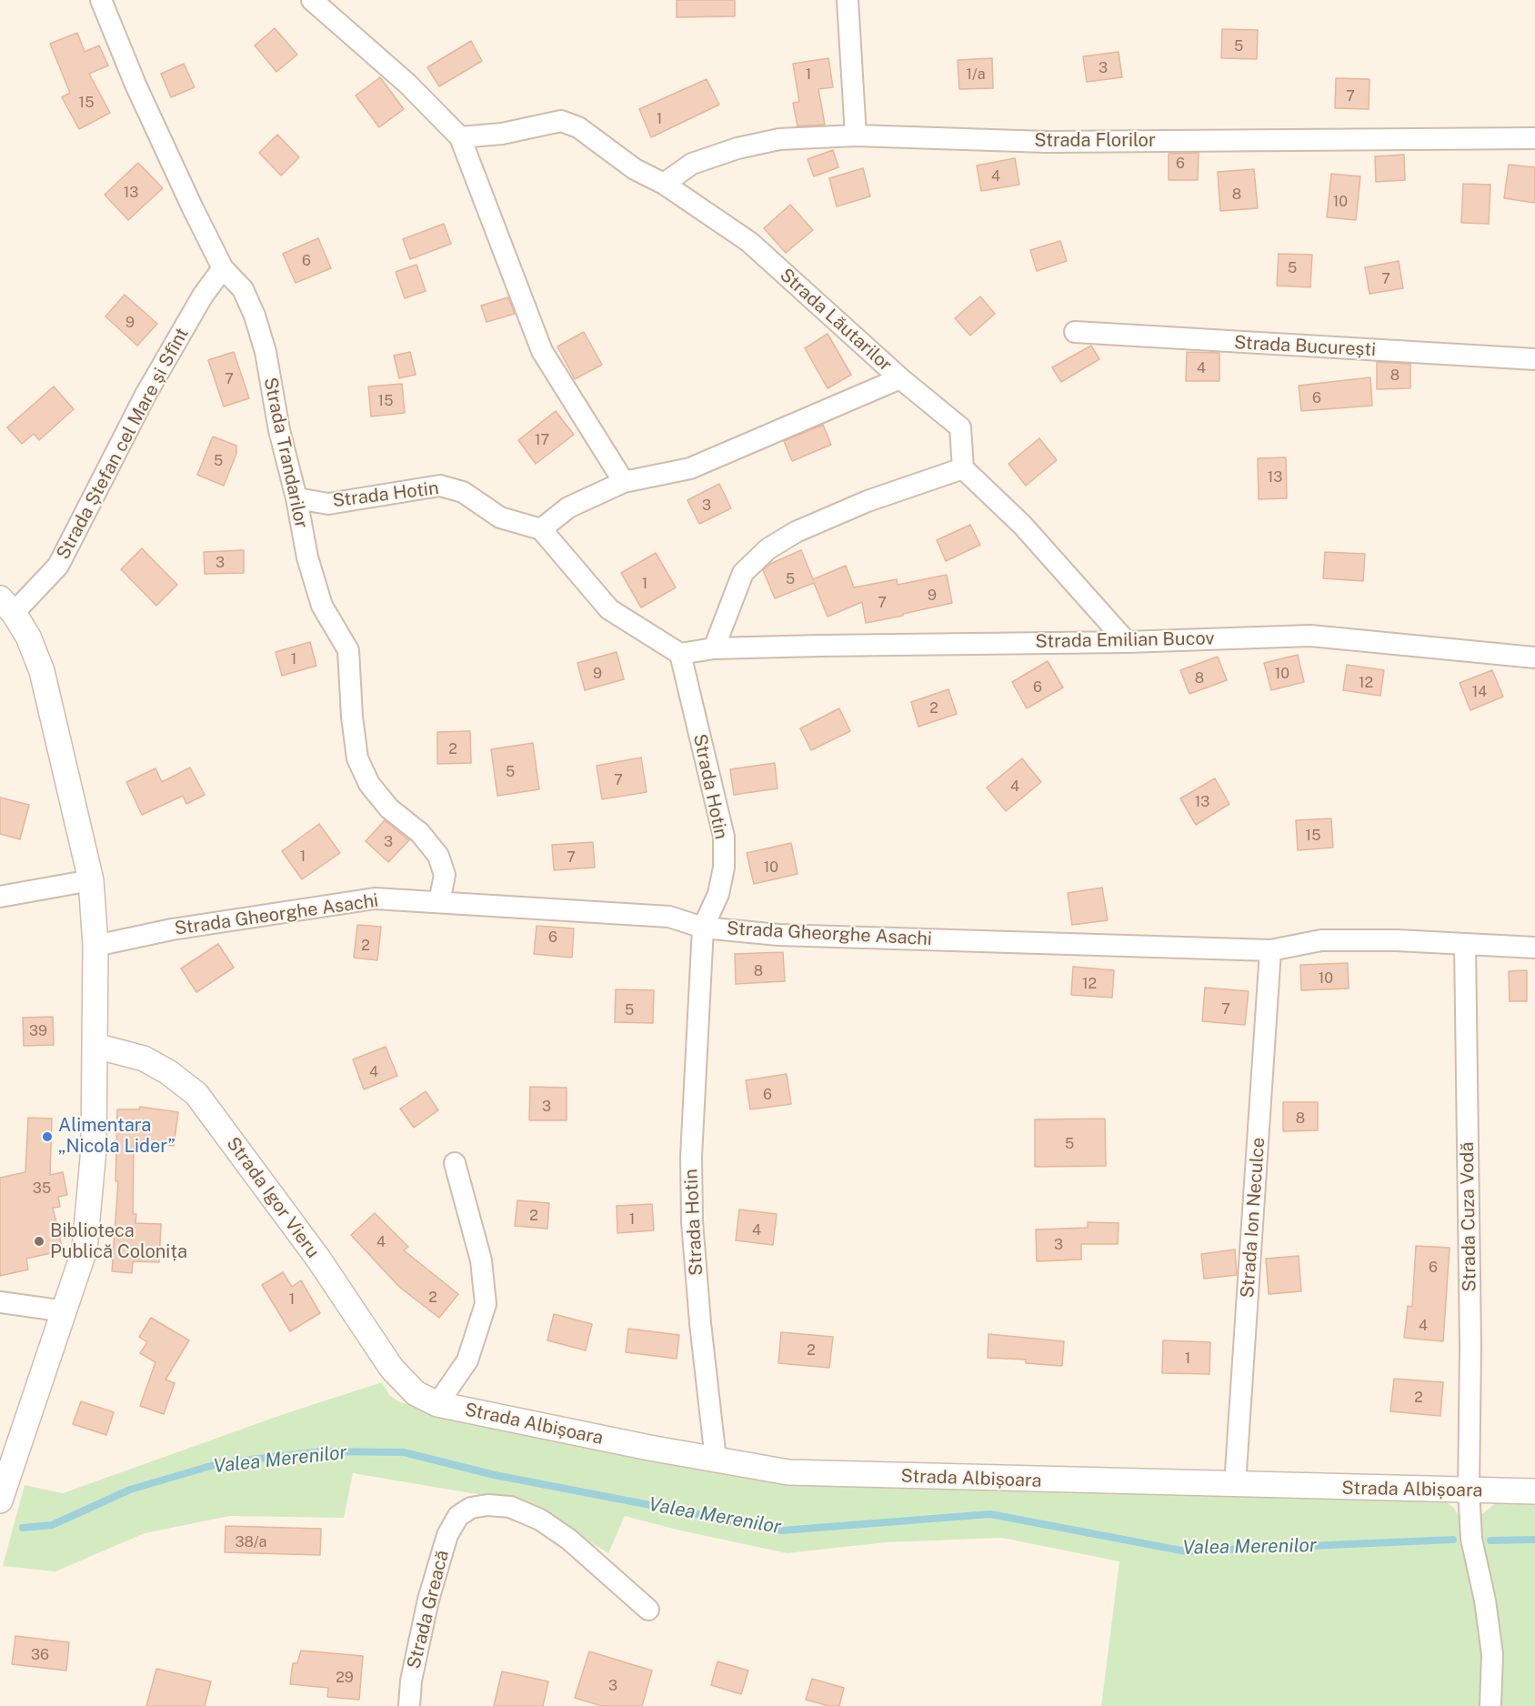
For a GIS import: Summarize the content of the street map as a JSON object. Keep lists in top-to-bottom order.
{
  "streets": {
    "street": [
      "Strada Florilor",
      "Strada Lăutarilor",
      "Strada București",
      "Strada Ștefan cel Mare și Sfînt",
      "Strada Trandarilor",
      "Strada Hotin",
      "Strada Emilian Bucov",
      "Strada Gheorghe Asachi",
      "Strada Igor Vieru",
      "Strada Cuza Vodă",
      "Strada Ion Neculce",
      "Strada Albișoara",
      "Strada Greacă"
    ]
  },
  "crossings": [
    ["Strada Florilor", "Strada Lăutarilor"],
    ["Strada Ștefan cel Mare și Sfînt", "Strada Trandarilor"],
    ["Strada Ștefan cel Mare și Sfînt", "Strada Gheorghe Asachi"],
    ["Strada Ștefan cel Mare și Sfînt", "Strada Igor Vieru"],
    ["Strada Trandarilor", "Strada Hotin"],
    ["Strada Trandarilor", "Strada Gheorghe Asachi"],
    ["Strada Hotin", "Strada Emilian Bucov"],
    ["Strada Hotin", "Strada Gheorghe Asachi"],
    ["Strada Hotin", "Strada Albișoara"],
    ["Strada Gheorghe Asachi", "Strada Cuza Vodă"],
    ["Strada Gheorghe Asachi", "Strada Ion Neculce"],
    ["Strada Igor Vieru", "Strada Albișoara"],
    ["Strada Cuza Vodă", "Strada Albișoara"],
    ["Strada Ion Neculce", "Strada Albișoara"]
  ],
  "water": ["Valea Merenilor"],
  "places": ["Alimentara „Nicola Lider”", "Biblioteca Publică Colonița"],
  "house_numbers": [
    "5",
    "3",
    "1",
    "1/a",
    "7",
    "15",
    "1",
    "6",
    "4",
    "13",
    "8",
    "10",
    "6",
    "5",
    "7",
    "9",
    "4",
    "8",
    "7",
    "6",
    "15",
    "17",
    "5",
    "13",
    "3",
    "3",
    "5",
    "1",
    "9",
    "7",
    "1",
    "9",
    "10",
    "8",
    "12",
    "6",
    "14",
    "2",
    "2",
    "5",
    "7",
    "4",
    "13",
    "15",
    "3",
    "1",
    "7",
    "10",
    "6",
    "2",
    "8",
    "10",
    "12",
    "7",
    "5",
    "39",
    "4",
    "6",
    "3",
    "8",
    "5",
    "35",
    "2",
    "1",
    "4",
    "4",
    "3",
    "6",
    "2",
    "1",
    "4",
    "2",
    "1",
    "2",
    "38/a",
    "36",
    "29",
    "3"
  ]
}
